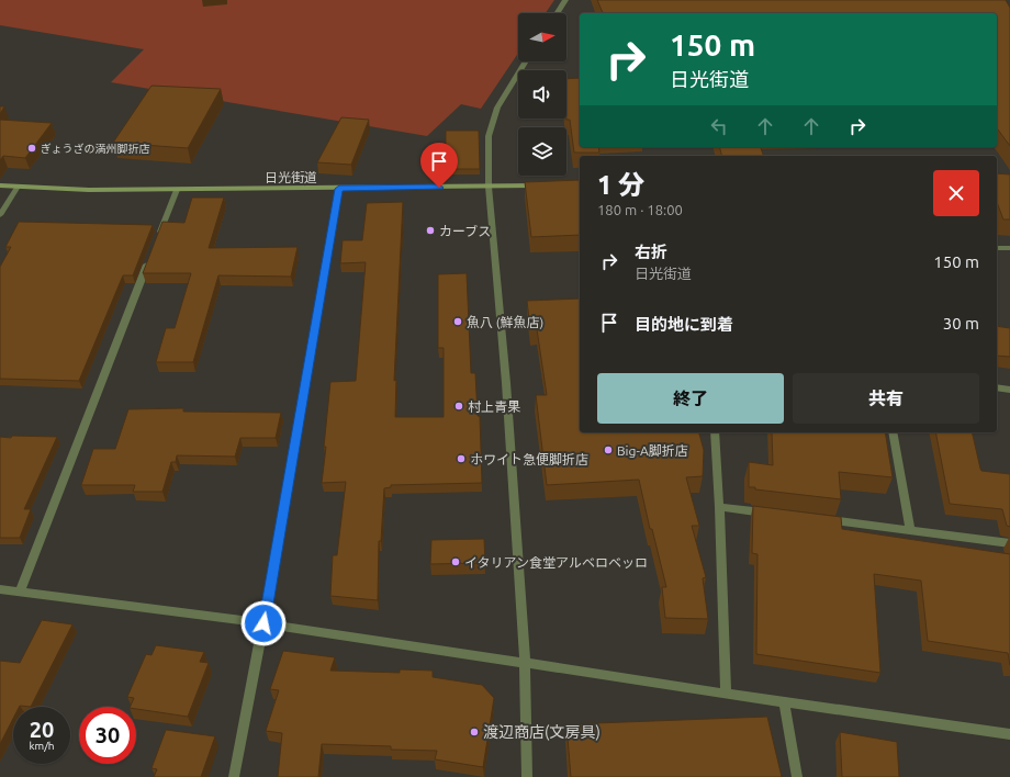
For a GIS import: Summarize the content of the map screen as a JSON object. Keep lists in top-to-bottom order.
{
  "streets": {
    "street": ["日光街道"]
  },
  "places": [
    "ぎょうざの満州脚折店",
    "カーブス",
    "魚八 (鮮魚店)",
    "村上青果",
    "Big-A脚折店",
    "ホワイト急便脚折店",
    "イタリアン食堂アルベロベッロ",
    "渡辺商店(文房具)"
  ],
  "north": "right",
  "page": {
    "turn": ["150 m", "日光街道"],
    "heading": ["1 分", "180 m · 18:00"],
    "list": [
      {
        "name": "右折",
        "note": "日光街道",
        "value": "150 m"
      },
      {
        "name": "目的地に到着",
        "value": "30 m"
      }
    ],
    "buttons": ["終了", "共有"],
    "speed": "20 km/h",
    "limit": "30"
  }
}
